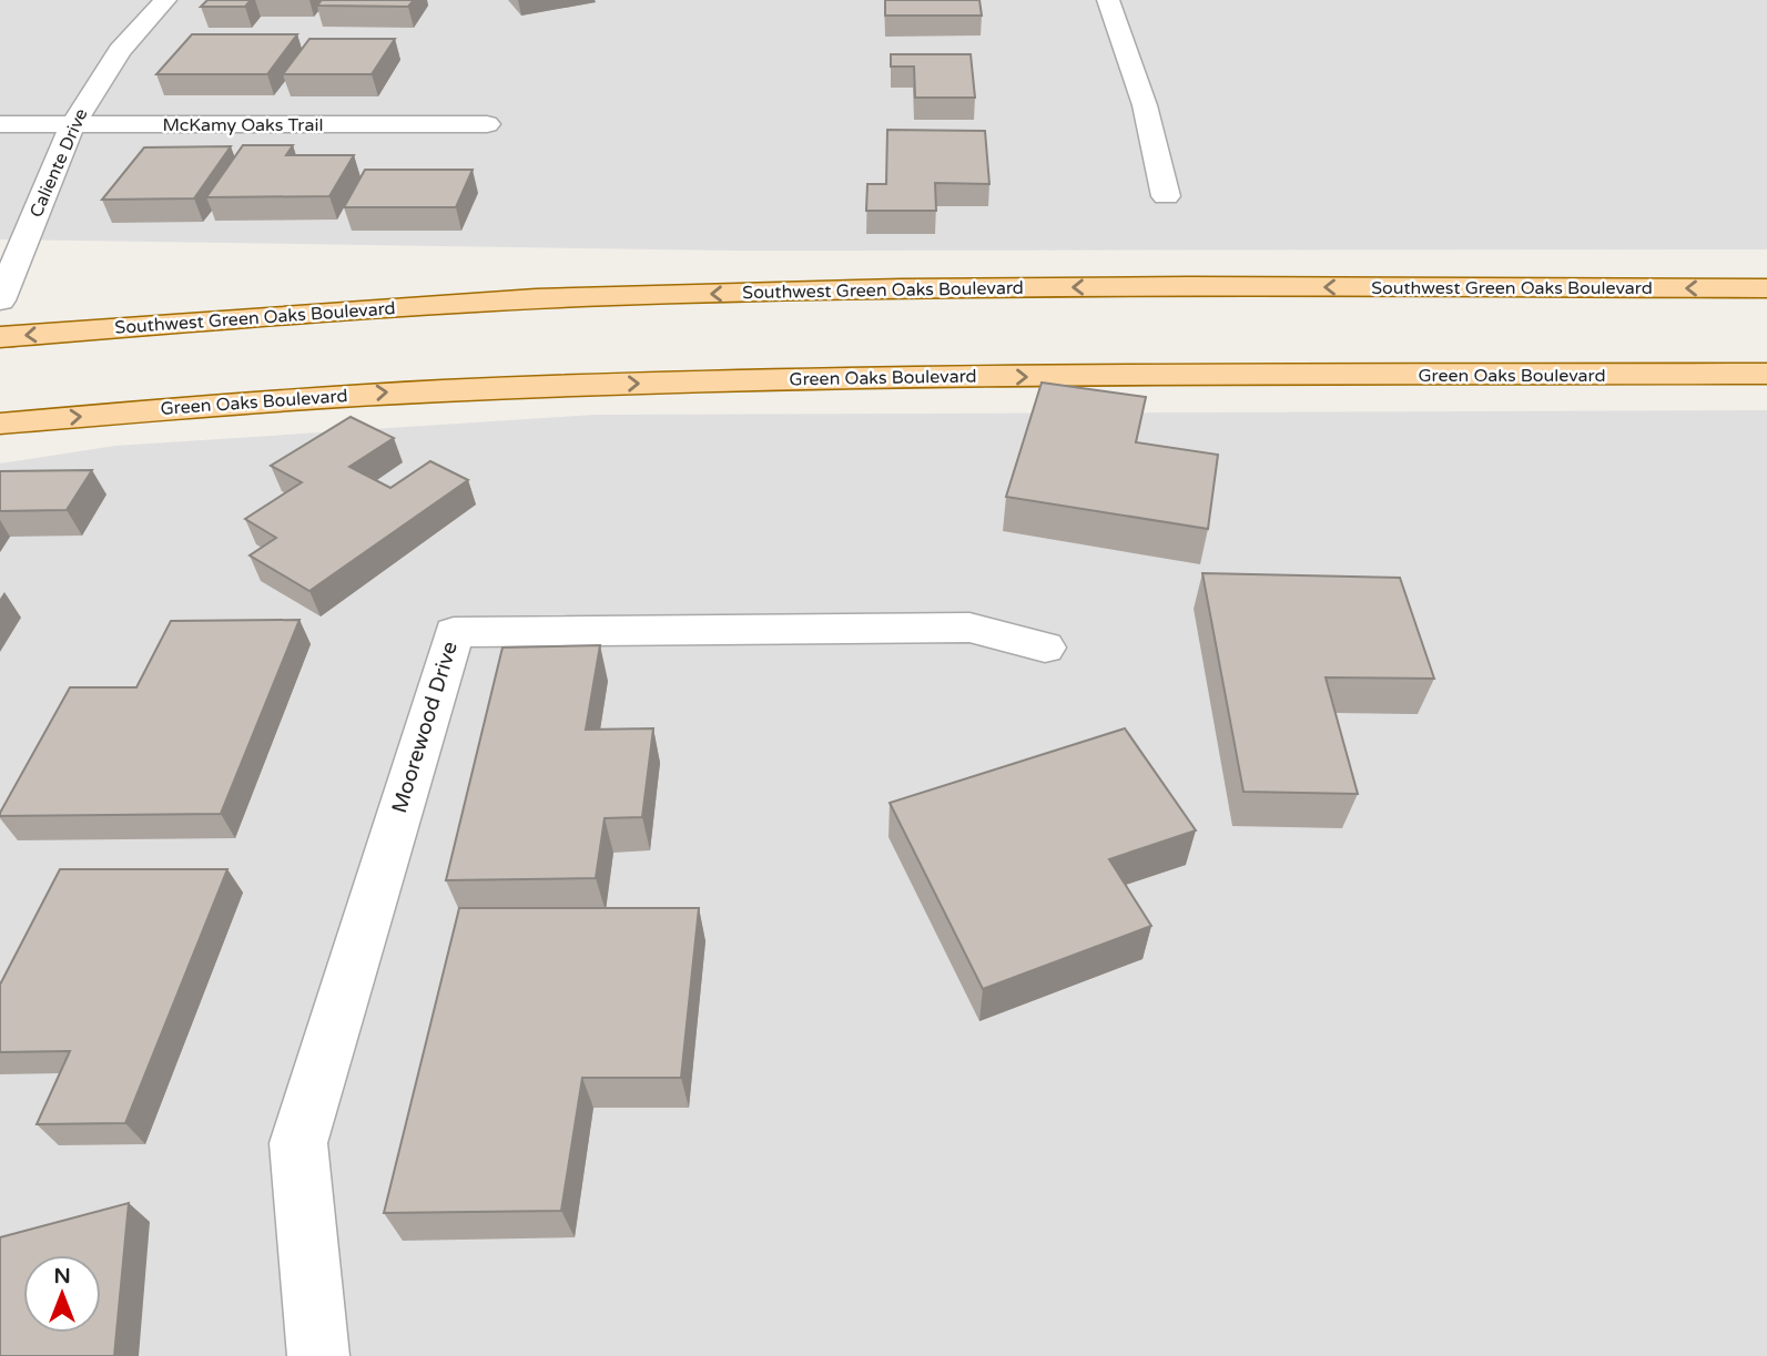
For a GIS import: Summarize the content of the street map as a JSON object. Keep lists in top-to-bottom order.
{
  "streets": {
    "main road": ["Southwest Green Oaks Boulevard", "Green Oaks Boulevard"],
    "street": ["McKamy Oaks Trail", "Caliente Drive", "Moorewood Drive"]
  },
  "crossings": [
    ["McKamy Oaks Trail", "Caliente Drive"]
  ],
  "one_way": ["Southwest Green Oaks Boulevard", "Green Oaks Boulevard"],
  "north": "top"
}
